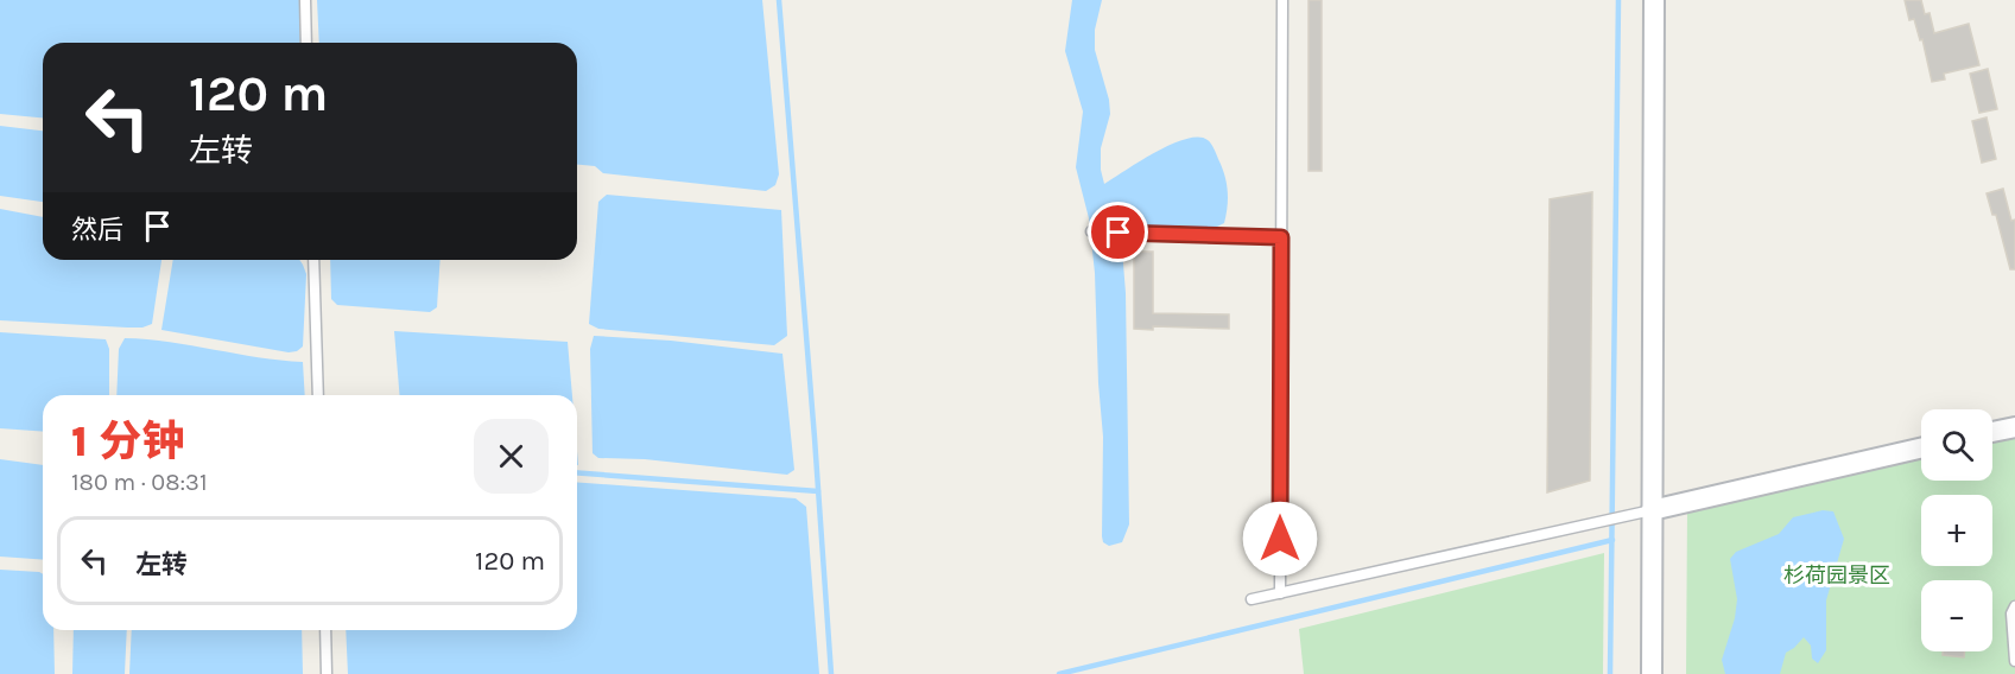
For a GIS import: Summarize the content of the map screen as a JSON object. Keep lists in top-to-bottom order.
{
  "parks": ["杉荷园景区"],
  "page": {
    "turn": ["120 m", "左转"],
    "then": "然后",
    "heading": ["1 分钟", "180 m · 08:31"],
    "map_buttons": ["+", "−"],
    "list": [
      {
        "name": "左转",
        "value": "120 m"
      }
    ]
  }
}
